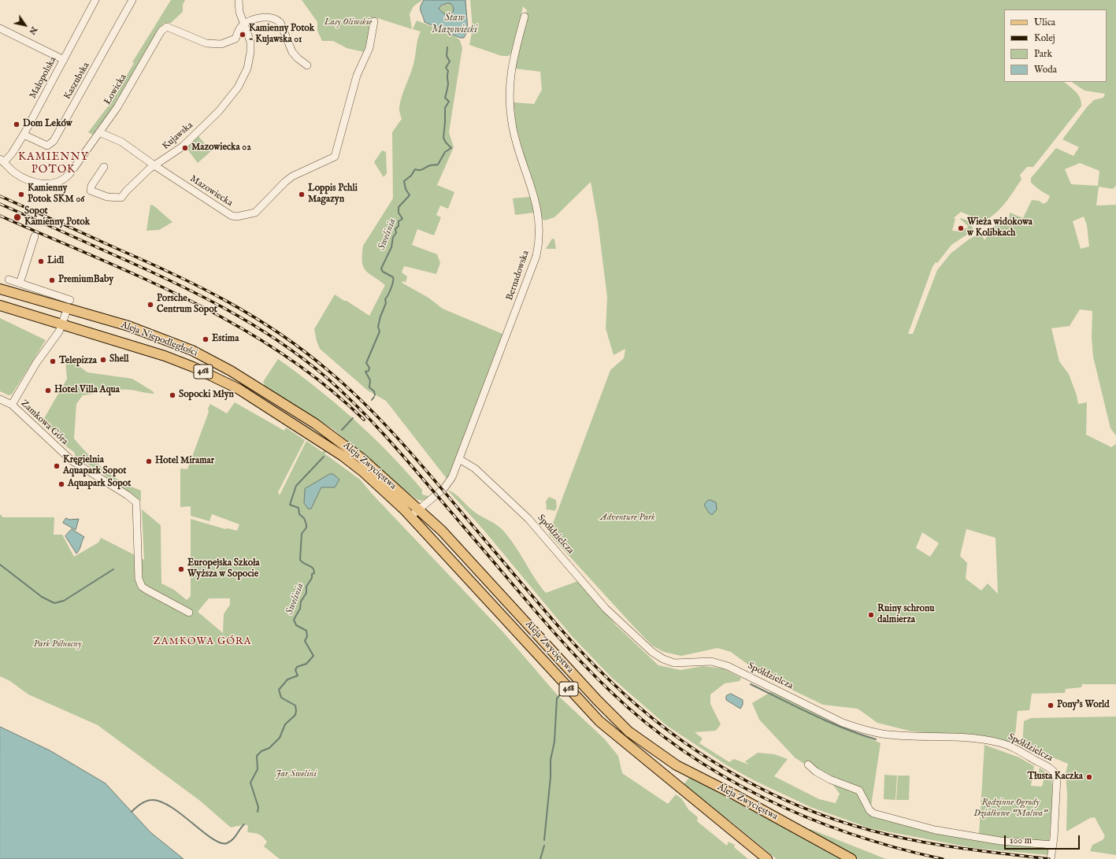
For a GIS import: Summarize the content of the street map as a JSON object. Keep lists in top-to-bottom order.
{
  "streets": {
    "main road": ["Aleja Niepodległości", "468", "Aleja Zwycięstwa"],
    "street": [
      "Małopolska",
      "Kaszubska",
      "Łowicka",
      "Kujawska",
      "Mazowiecka",
      "Bernadowska",
      "Zamkowa Góra",
      "Spółdzielcza"
    ]
  },
  "crossings": [
    ["Małopolska", "Kaszubska"],
    ["Małopolska", "Łowicka"],
    ["Łowicka", "Kujawska"],
    ["Łowicka", "Mazowiecka"],
    ["Kujawska", "Mazowiecka"],
    ["Bernadowska", "Aleja Zwycięstwa"],
    ["Bernadowska", "Spółdzielcza"],
    ["Aleja Niepodległości", "Zamkowa Góra"],
    ["Aleja Niepodległości", "Aleja Zwycięstwa"]
  ],
  "districts": ["KAMIENNY POTOK", "ZAMKOWA GÓRA"],
  "water": ["Staw Mazowiecki", "Swelinia"],
  "parks": [
    "Lasy Oliwskie",
    "Adventure Park",
    "Park Północny",
    "Jar Swelini",
    "Rodzinne Ogrody Działkowe \"Malwa\""
  ],
  "places": [
    "Kamienny Potok - Kujawska 01",
    "Dom Leków",
    "Mazowiecka 02",
    "Kamienny Potok SKM 06",
    "Loppis Pchli Magazyn",
    "Sopot Kamienny Potok",
    "Wieża widokowa w Kolibkach",
    "Lidl",
    "PremiumBaby",
    "Porsche Centrum Sopot",
    "Estima",
    "Shell",
    "Telepizza",
    "Hotel Villa Aqua",
    "Sopocki Młyn",
    "Hotel Miramar",
    "Kręgielnia Aquapark Sopot",
    "Aquapark Sopot",
    "Europejska Szkoła Wyższa w Sopocie",
    "Ruiny schronu dalmierza",
    "Pony's World",
    "Tłusta Kaczka"
  ],
  "legend": [
    "Ulica",
    "Kolej",
    "Park",
    "Woda"
  ],
  "scale_bar": "100 m",
  "north": "bottom right"
}
